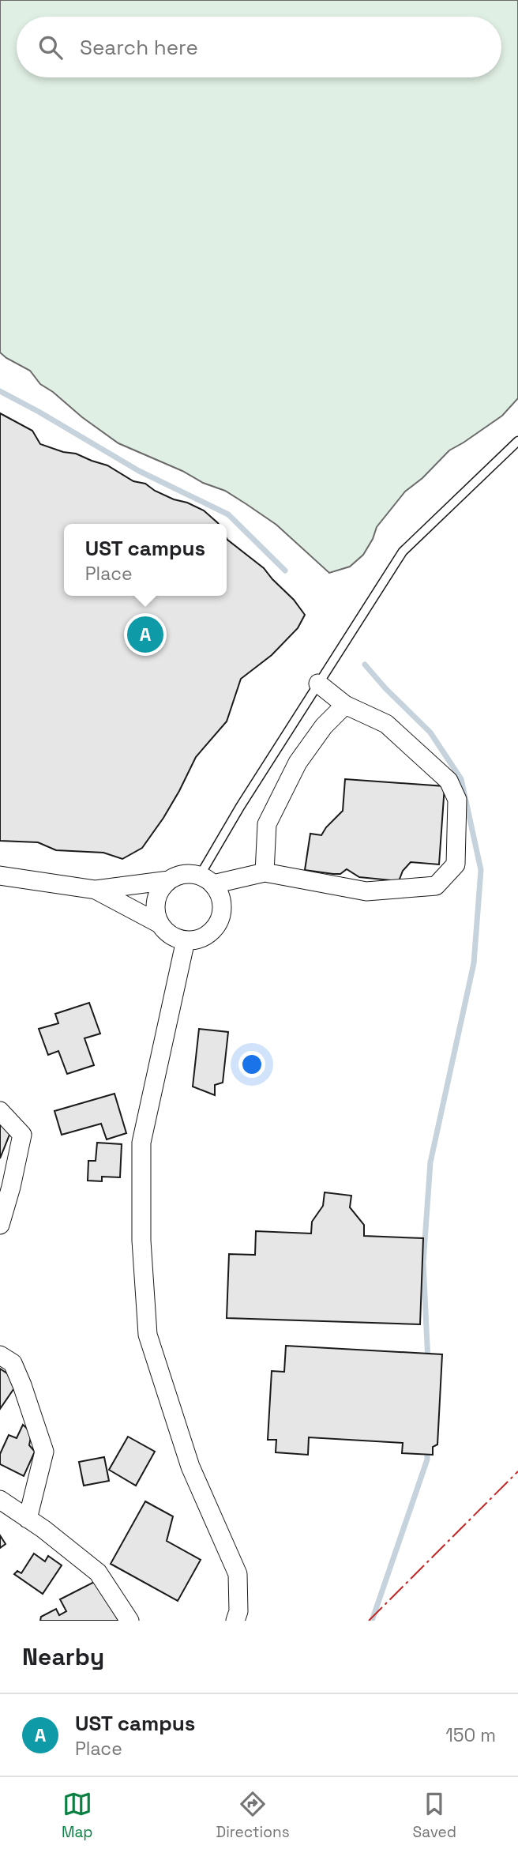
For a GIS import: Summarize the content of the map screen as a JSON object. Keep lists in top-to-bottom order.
{
  "page": {
    "search": "Search here",
    "popup": ["UST campus", "Place"],
    "pins": "A",
    "heading": "Nearby",
    "list": [
      {
        "mark": "A",
        "name": "UST campus",
        "note": "Place",
        "value": "150 m"
      }
    ],
    "nav": ["Map", "Directions", "Saved"]
  }
}
